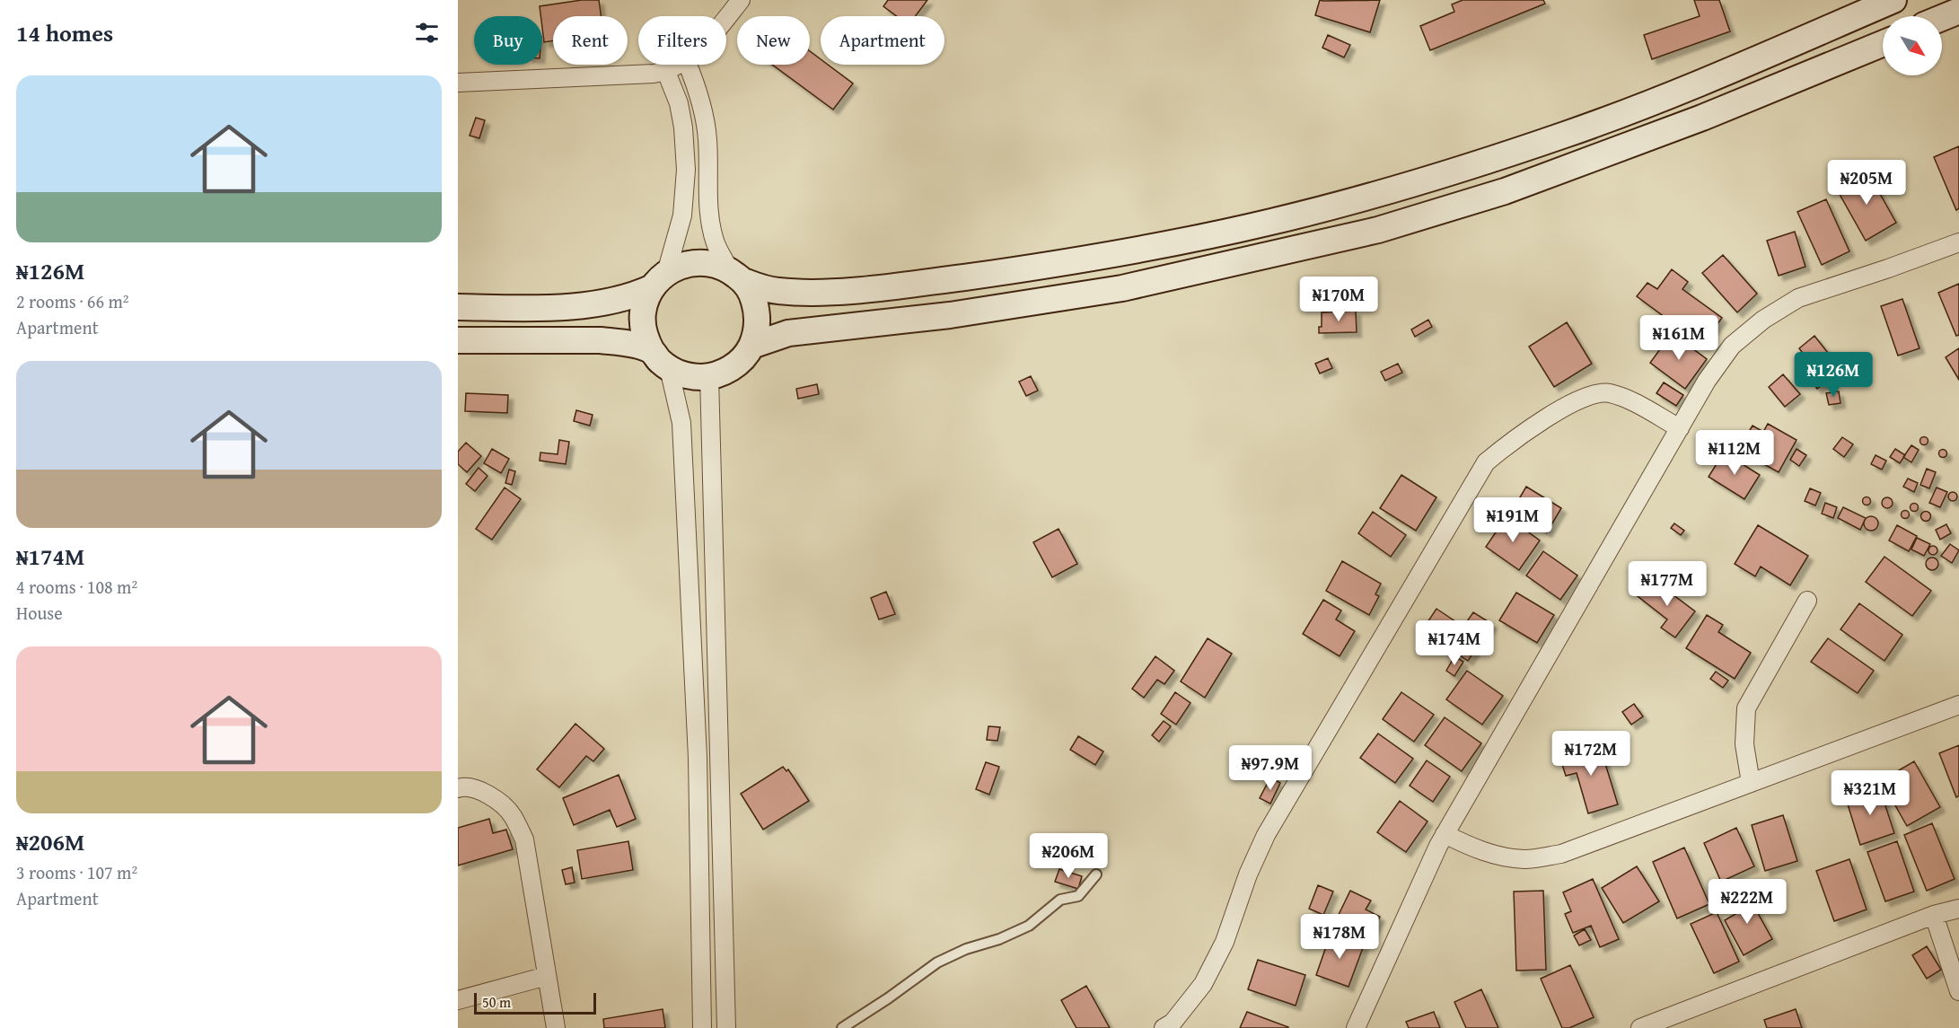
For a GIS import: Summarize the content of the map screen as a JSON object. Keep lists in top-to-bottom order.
{
  "scale_bar": "50 m",
  "north": "bottom right",
  "page": {
    "heading": "14 homes",
    "chip": [
      "Buy",
      "Rent",
      "Filters",
      "New",
      "Apartment"
    ],
    "list": [
      {
        "name": "₦126M",
        "note": "2 rooms · 66 m² · Apartment"
      },
      {
        "name": "₦174M",
        "note": "4 rooms · 108 m² · House"
      },
      {
        "name": "₦206M",
        "note": "3 rooms · 107 m² · Apartment"
      }
    ],
    "price": [
      "₦205M",
      "₦170M",
      "₦161M",
      "₦126M",
      "₦112M",
      "₦191M",
      "₦177M",
      "₦174M",
      "₦172M",
      "₦97.9M",
      "₦321M",
      "₦206M",
      "₦222M",
      "₦178M"
    ],
    "scale": "50 m"
  }
}
